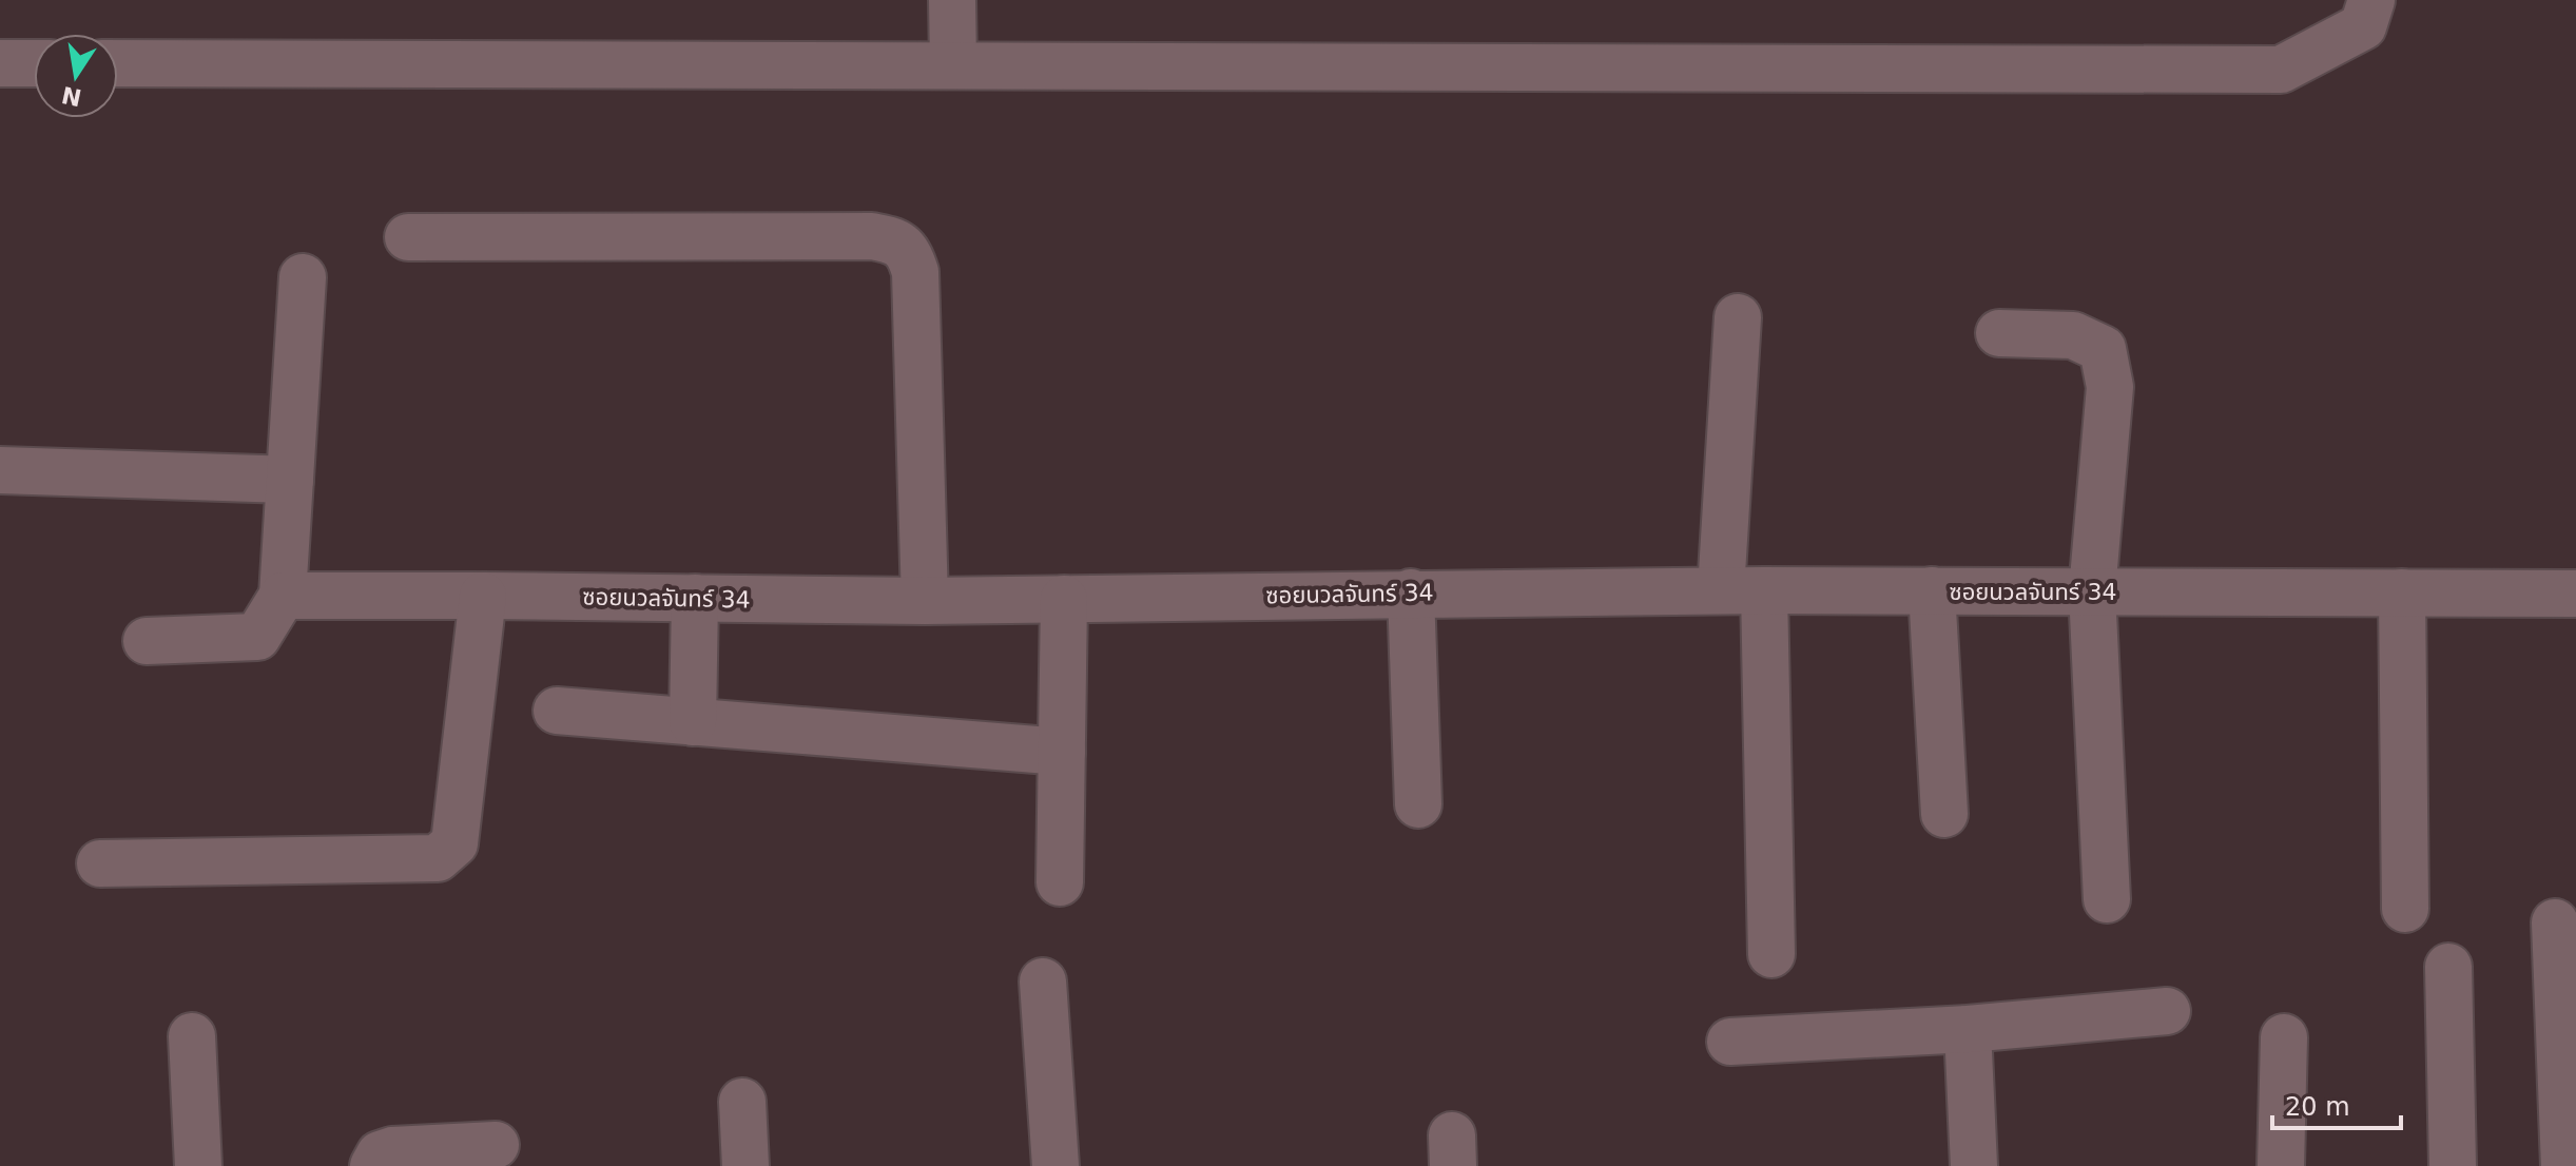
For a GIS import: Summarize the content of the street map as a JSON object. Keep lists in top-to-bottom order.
{
  "streets": {
    "street": ["ซอยนวลจันทร์ 34"]
  },
  "scale_bar": "20 m",
  "north": "bottom"
}
